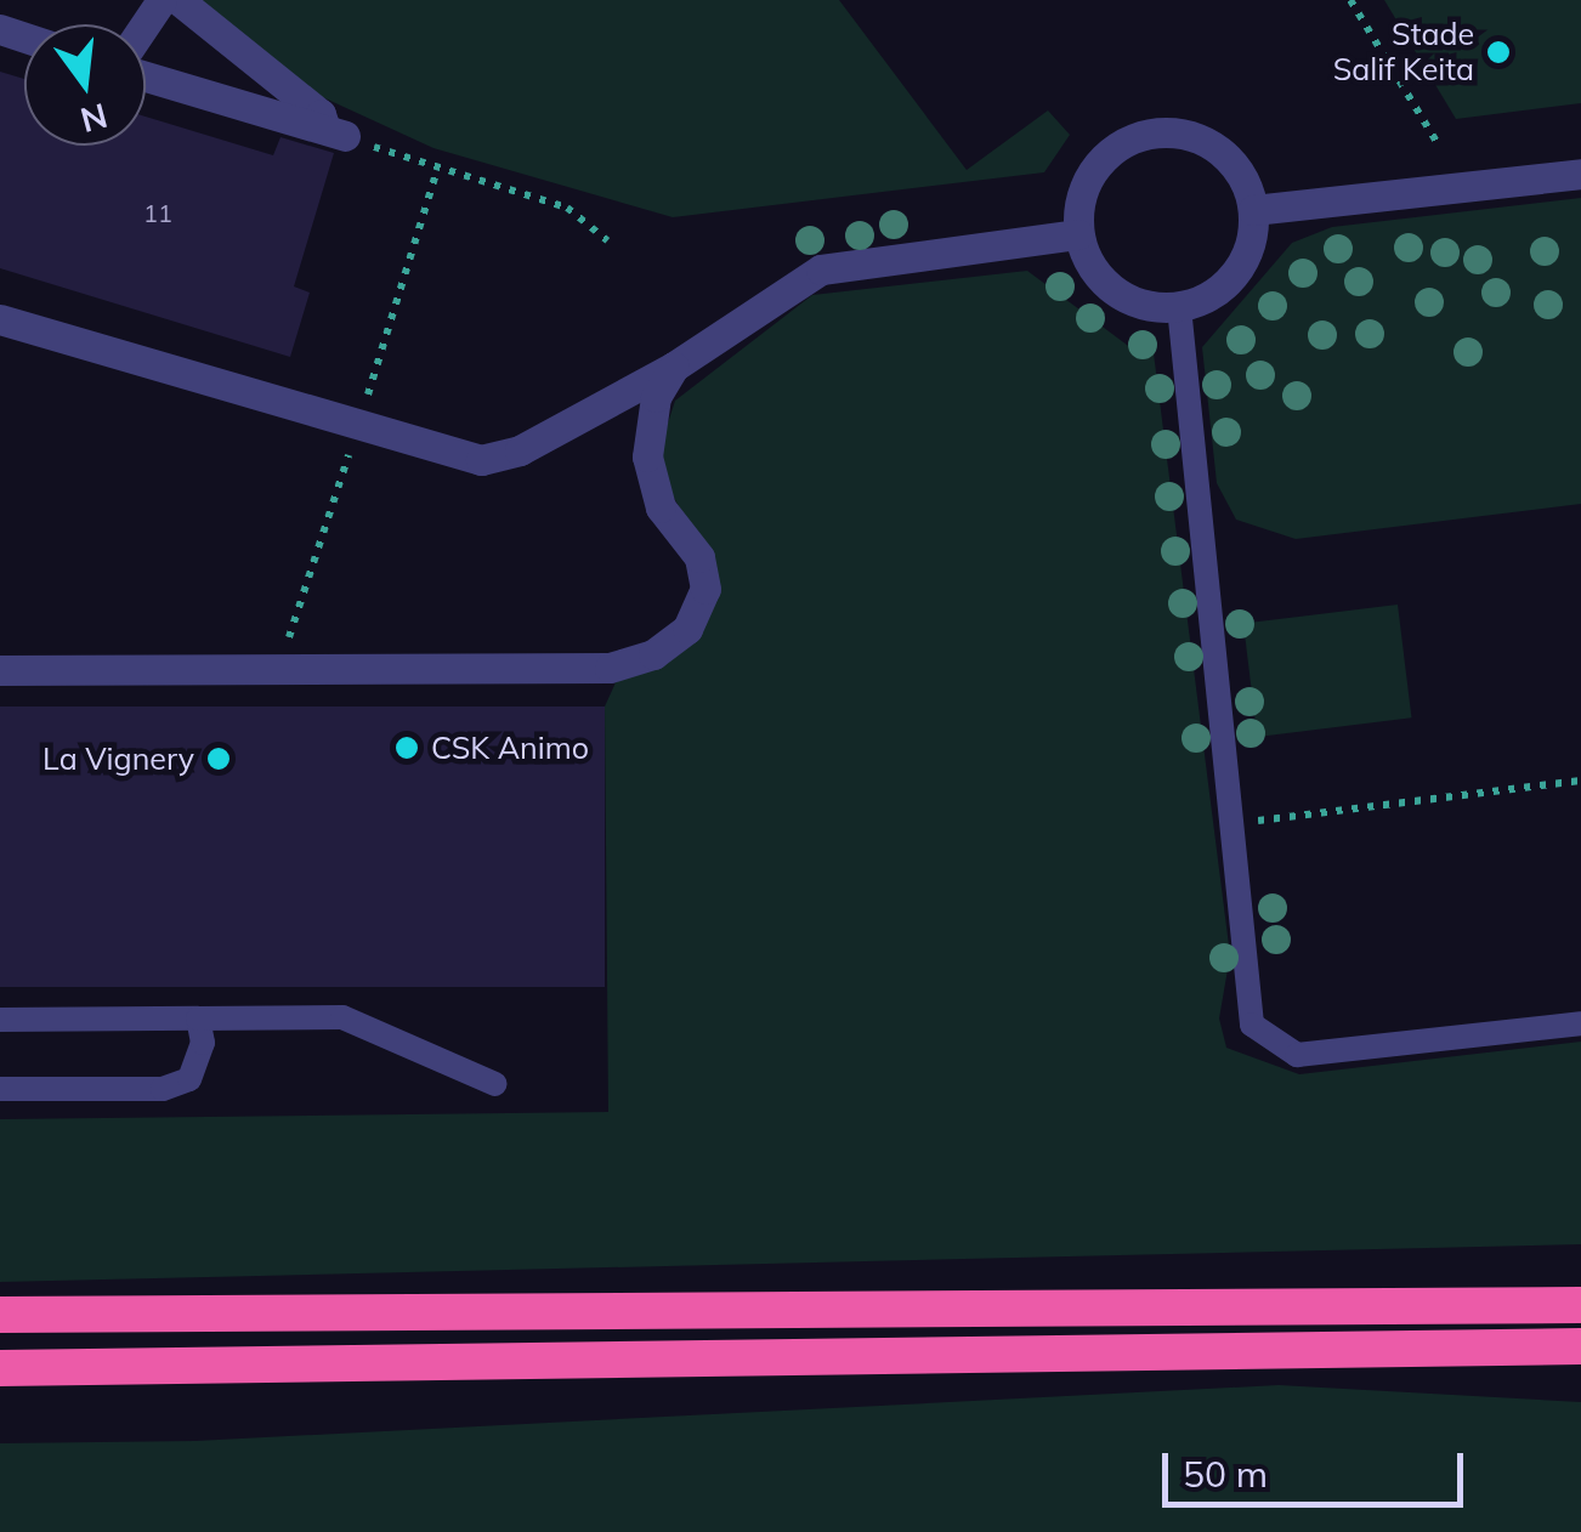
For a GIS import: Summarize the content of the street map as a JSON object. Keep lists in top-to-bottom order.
{
  "places": ["Stade Salif Keita", "CSK Animo", "La Vignery"],
  "house_numbers": ["11"],
  "scale_bar": "50 m",
  "north": "bottom"
}
